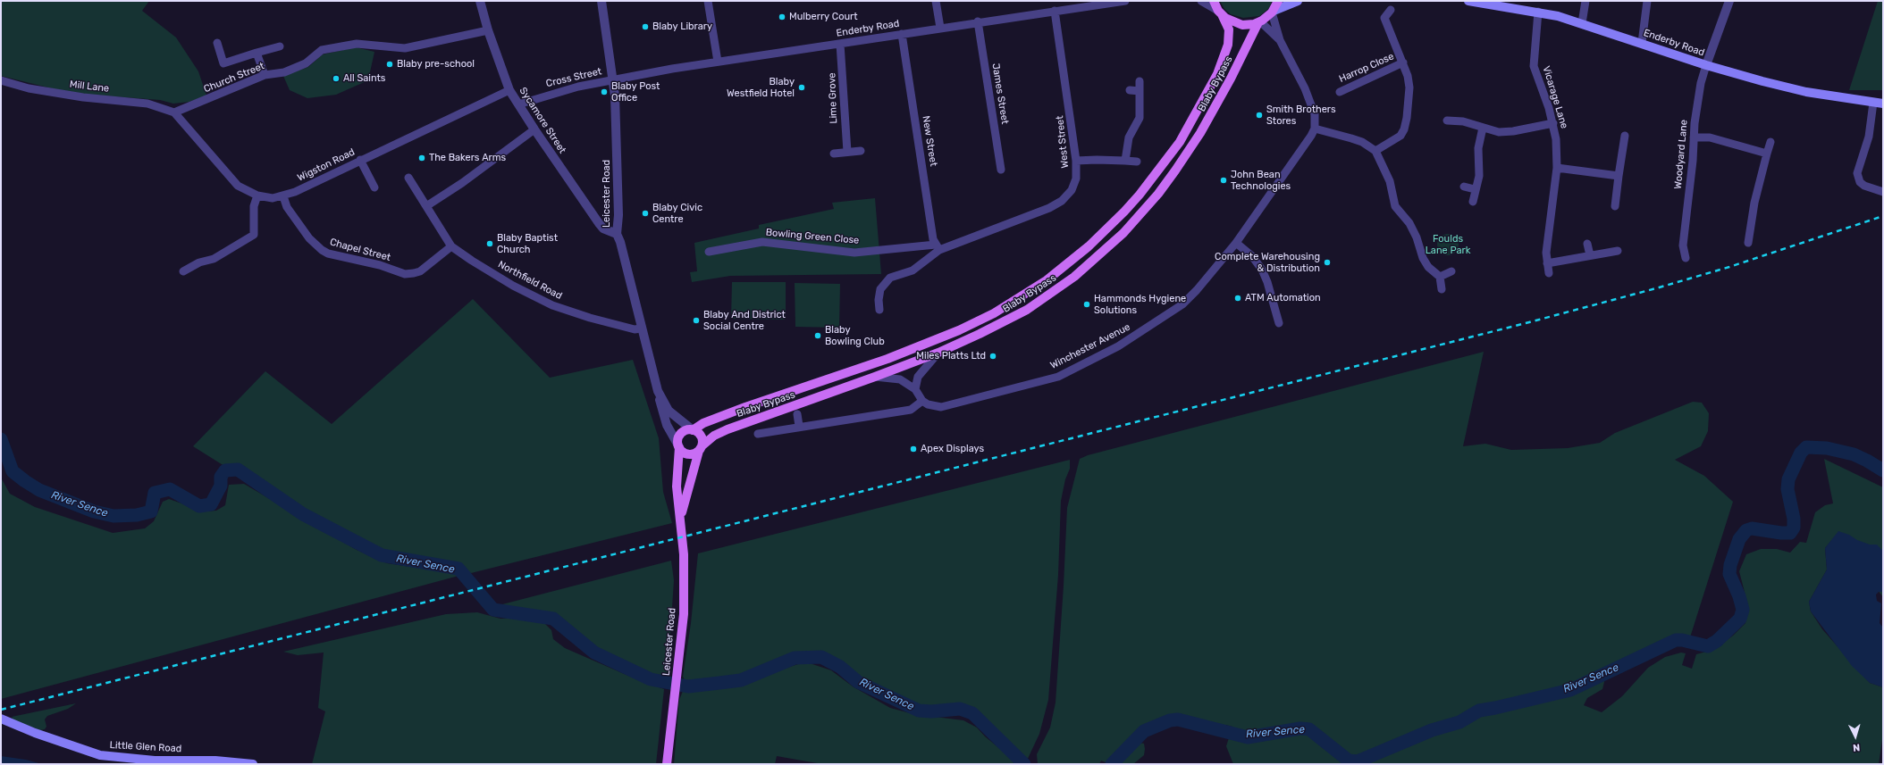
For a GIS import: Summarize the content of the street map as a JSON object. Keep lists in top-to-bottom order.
{
  "streets": {
    "main road": [
      "Enderby Road",
      "Blaby Bypass",
      "Leicester Road",
      "Little Glen Road"
    ],
    "street": [
      "Harrop Close",
      "Church Street",
      "Cross Street",
      "Mill Lane",
      "James Street",
      "Vicarage Lane",
      "Lime Grove",
      "Sycamore Street",
      "New Street",
      "West Street",
      "Woodyard Lane",
      "Wigston Road",
      "Bowling Green Close",
      "Chapel Street",
      "Northfield Road",
      "Winchester Avenue"
    ]
  },
  "crossings": [
    ["Enderby Road", "Cross Street"],
    ["Enderby Road", "James Street"],
    ["Enderby Road", "Vicarage Lane"],
    ["Enderby Road", "Lime Grove"],
    ["Enderby Road", "New Street"],
    ["Enderby Road", "West Street"],
    ["Enderby Road", "Woodyard Lane"],
    ["Enderby Road", "Leicester Road"],
    ["Church Street", "Mill Lane"],
    ["Church Street", "Sycamore Street"],
    ["Church Street", "Wigston Road"],
    ["Cross Street", "Sycamore Street"],
    ["Cross Street", "Leicester Road"],
    ["Blaby Bypass", "Leicester Road"],
    ["Mill Lane", "Wigston Road"],
    ["Sycamore Street", "Wigston Road"],
    ["Sycamore Street", "Leicester Road"],
    ["New Street", "West Street"],
    ["New Street", "Bowling Green Close"],
    ["West Street", "Bowling Green Close"],
    ["Wigston Road", "Chapel Street"],
    ["Leicester Road", "Northfield Road"],
    ["Chapel Street", "Northfield Road"]
  ],
  "water": ["River Sence"],
  "parks": ["Foulds Lane Park"],
  "places": [
    "Mulberry Court",
    "Blaby Library",
    "Blaby pre-school",
    "All Saints",
    "Blaby Westfield Hotel",
    "Blaby Post Office",
    "Smith Brothers Stores",
    "The Bakers Arms",
    "John Bean Technologies",
    "Blaby Civic Centre",
    "Blaby Baptist Church",
    "Complete Warehousing & Distribution",
    "ATM Automation",
    "Hammonds Hygiene Solutions",
    "Blaby And District Social Centre",
    "Blaby Bowling Club",
    "Miles Platts Ltd",
    "Apex Displays"
  ],
  "north": "bottom"
}
